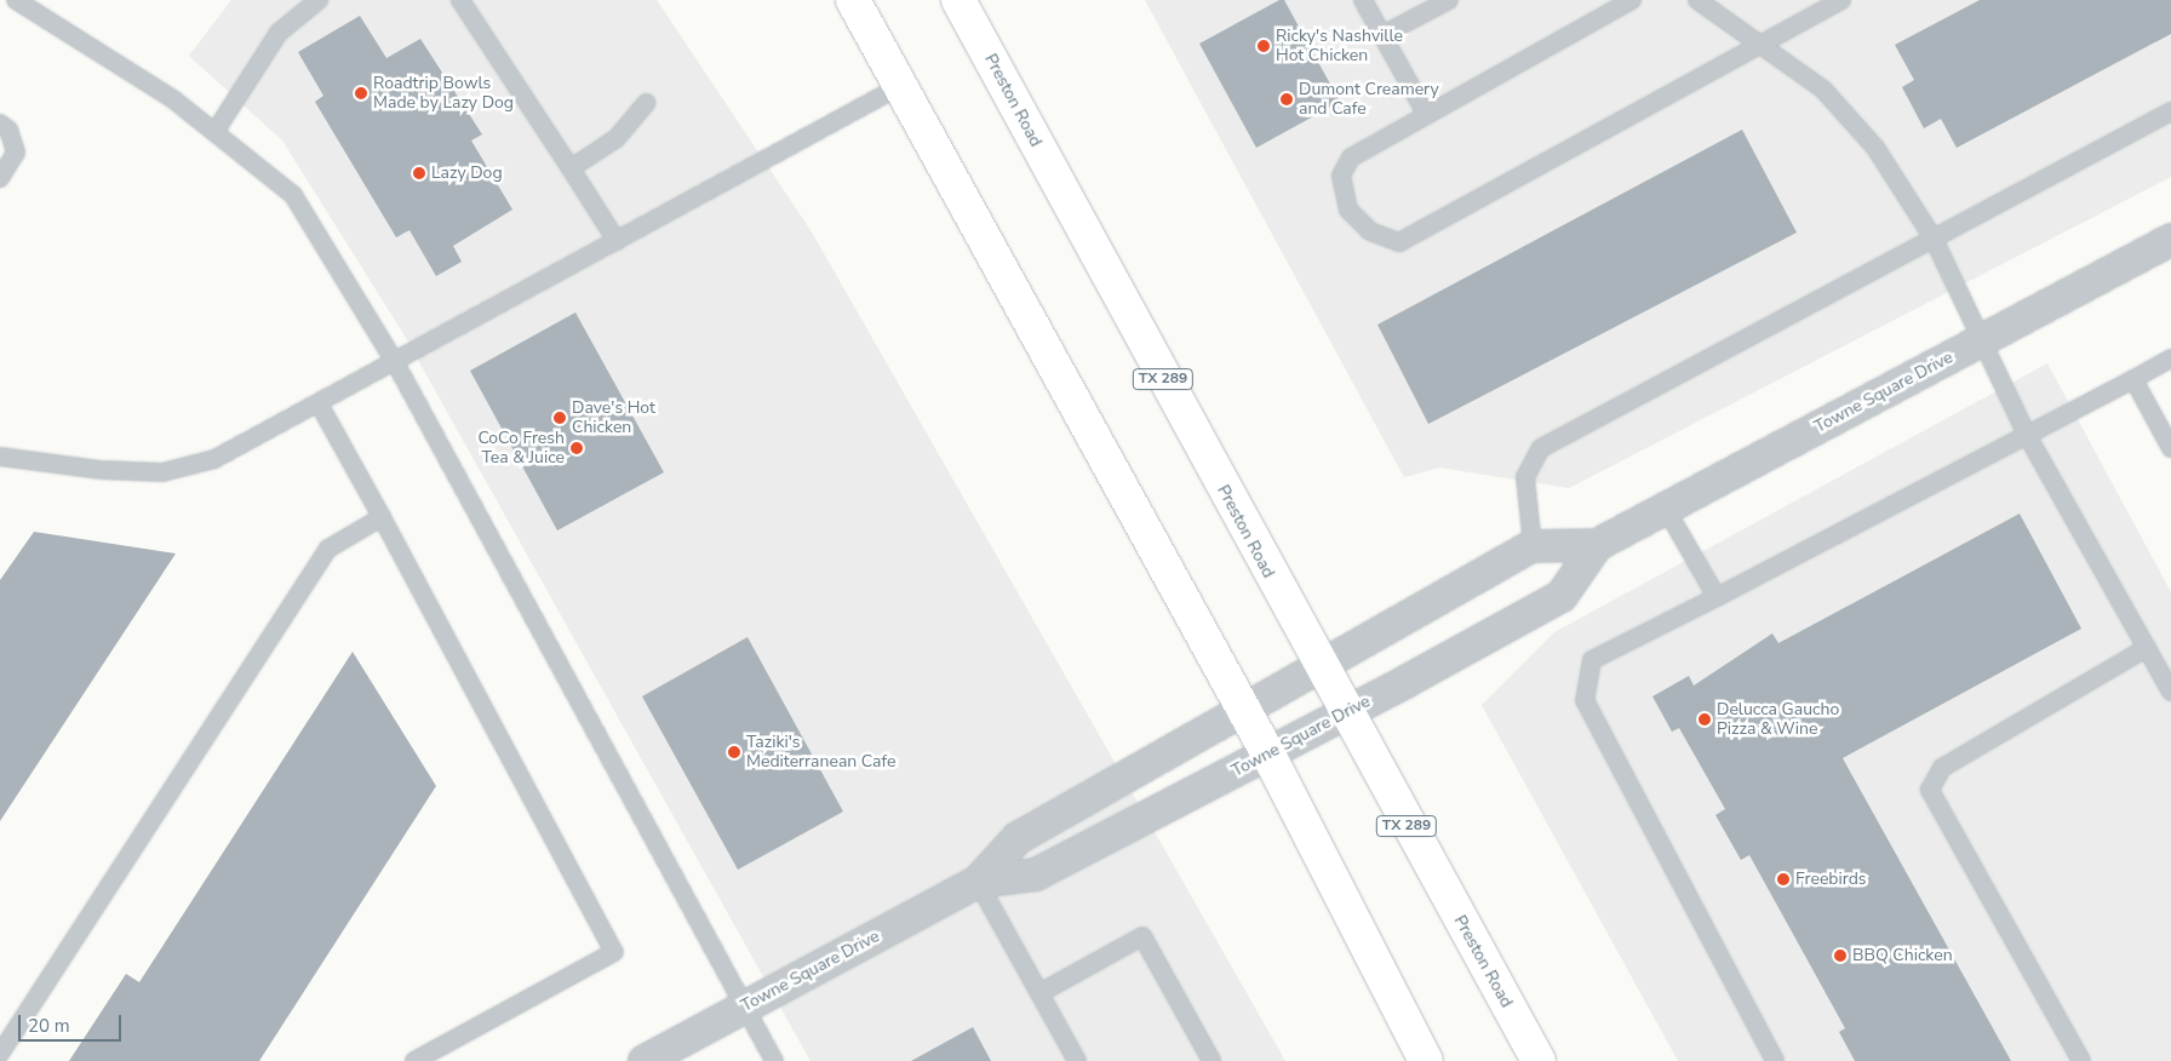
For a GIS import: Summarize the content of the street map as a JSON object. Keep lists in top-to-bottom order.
{
  "streets": {
    "main road": ["Preston Road", "TX 289"],
    "street": ["Towne Square Drive"]
  },
  "crossings": [
    ["Preston Road", "Towne Square Drive"]
  ],
  "places": [
    "Ricky's Nashville Hot Chicken",
    "Roadtrip Bowls Made by Lazy Dog",
    "Dumont Creamery and Cafe",
    "Lazy Dog",
    "Dave's Hot Chicken",
    "CoCo Fresh Tea & Juice",
    "Delucca Gaucho Pizza & Wine",
    "Taziki's Mediterranean Cafe",
    "Freebirds",
    "BBQ Chicken"
  ],
  "scale_bar": "20 m"
}
